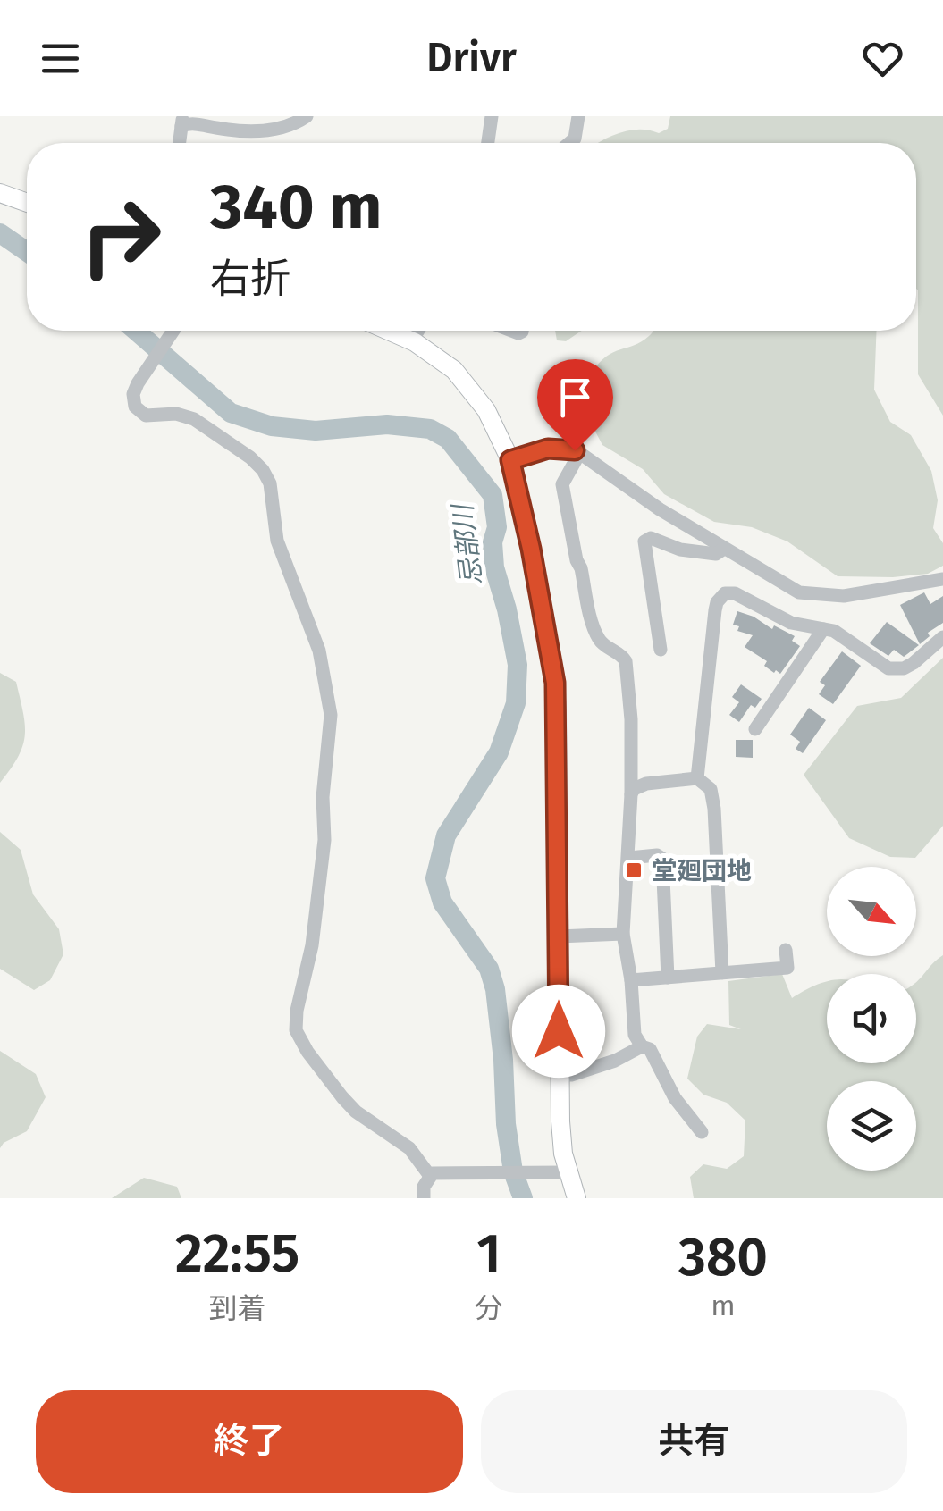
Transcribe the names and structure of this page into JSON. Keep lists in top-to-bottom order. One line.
{"water":["忌部川"],"places":{"transit":["堂廻団地"]},"north":"bottom right","page":{"header":"Drivr","turn":["340 m","右折"],"eta":["22:55","到着","1","分","380","m"],"buttons":["終了","共有"]}}
